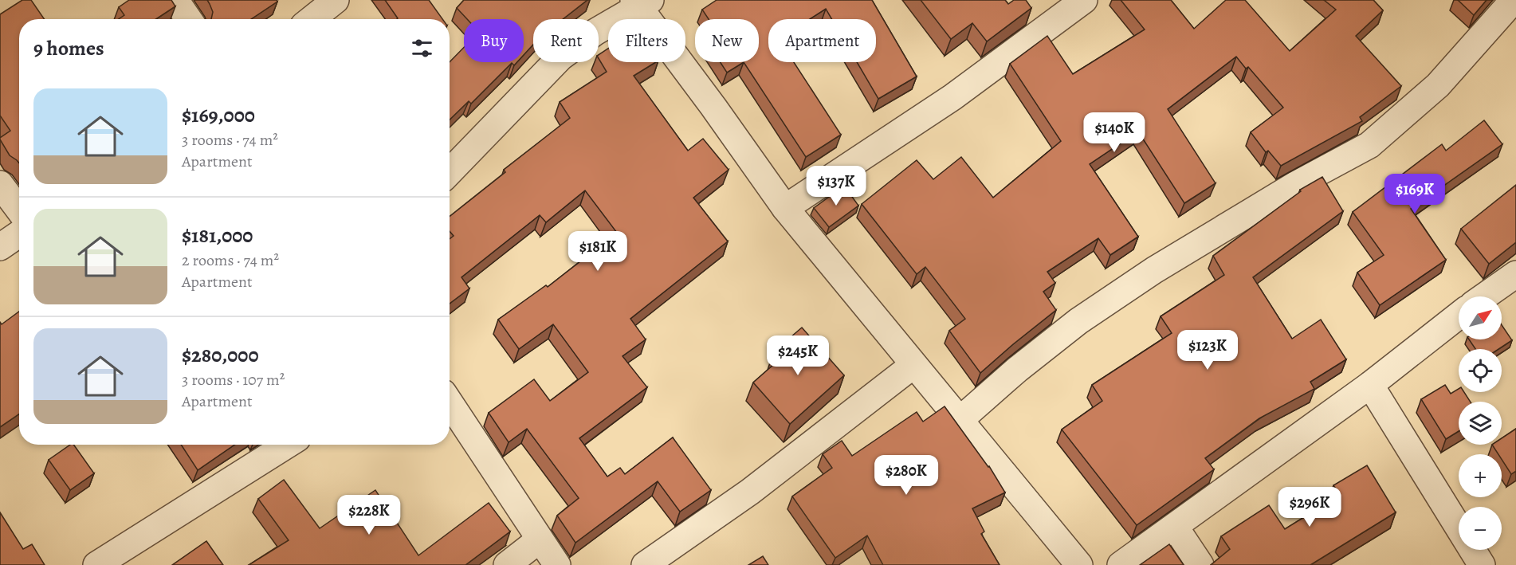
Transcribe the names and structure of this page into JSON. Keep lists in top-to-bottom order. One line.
{"north":"top right","page":{"chip":["Buy","Rent","Filters","New","Apartment"],"heading":"9 homes","list":[{"name":"$169,000","note":"3 rooms · 74 m² · Apartment"},{"name":"$181,000","note":"2 rooms · 74 m² · Apartment"},{"name":"$280,000","note":"3 rooms · 107 m² · Apartment"}],"price":["$140K","$137K","$169K","$181K","$123K","$245K","$280K","$296K","$228K"],"map_buttons":["+","−"]}}
